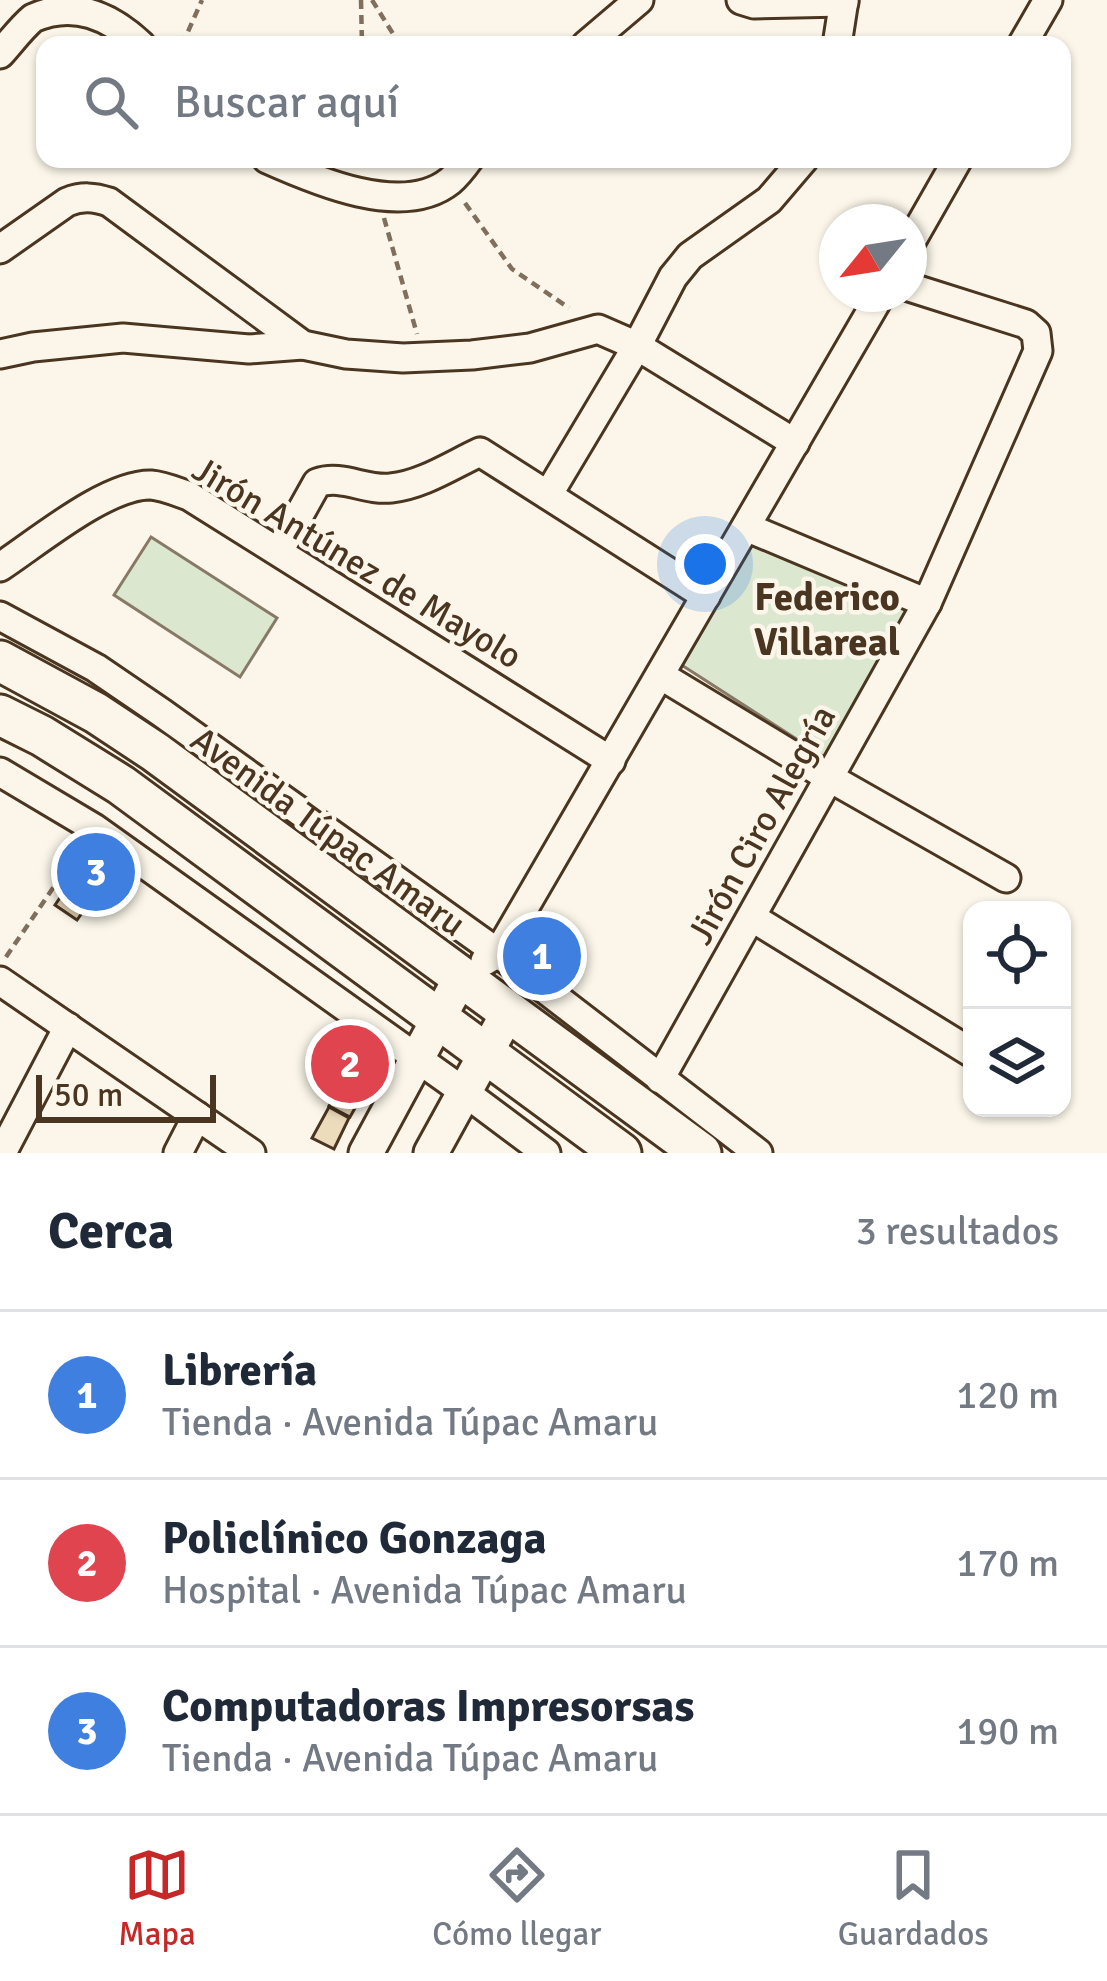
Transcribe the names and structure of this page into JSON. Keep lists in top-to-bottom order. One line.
{"streets":{"highway":["Avenida Túpac Amaru"],"street":["Jirón Antúnez de Mayolo","Jirón Ciro Alegría"]},"crossings":[["Jirón Ciro Alegría","Avenida Túpac Amaru"]],"districts":["Federico Villareal"],"scale_bar":"50 m","north":"bottom left","page":{"search":"Buscar aquí","pins":["3","1","2"],"scale":"50 m","heading":["Cerca","3 resultados"],"list":[{"mark":"1","name":"Librería","note":"Tienda · Avenida Túpac Amaru","value":"120 m"},{"mark":"2","name":"Policlínico Gonzaga","note":"Hospital · Avenida Túpac Amaru","value":"170 m"},{"mark":"3","name":"Computadoras Impresorsas","note":"Tienda · Avenida Túpac Amaru","value":"190 m"}],"nav":["Mapa","Cómo llegar","Guardados"]}}
